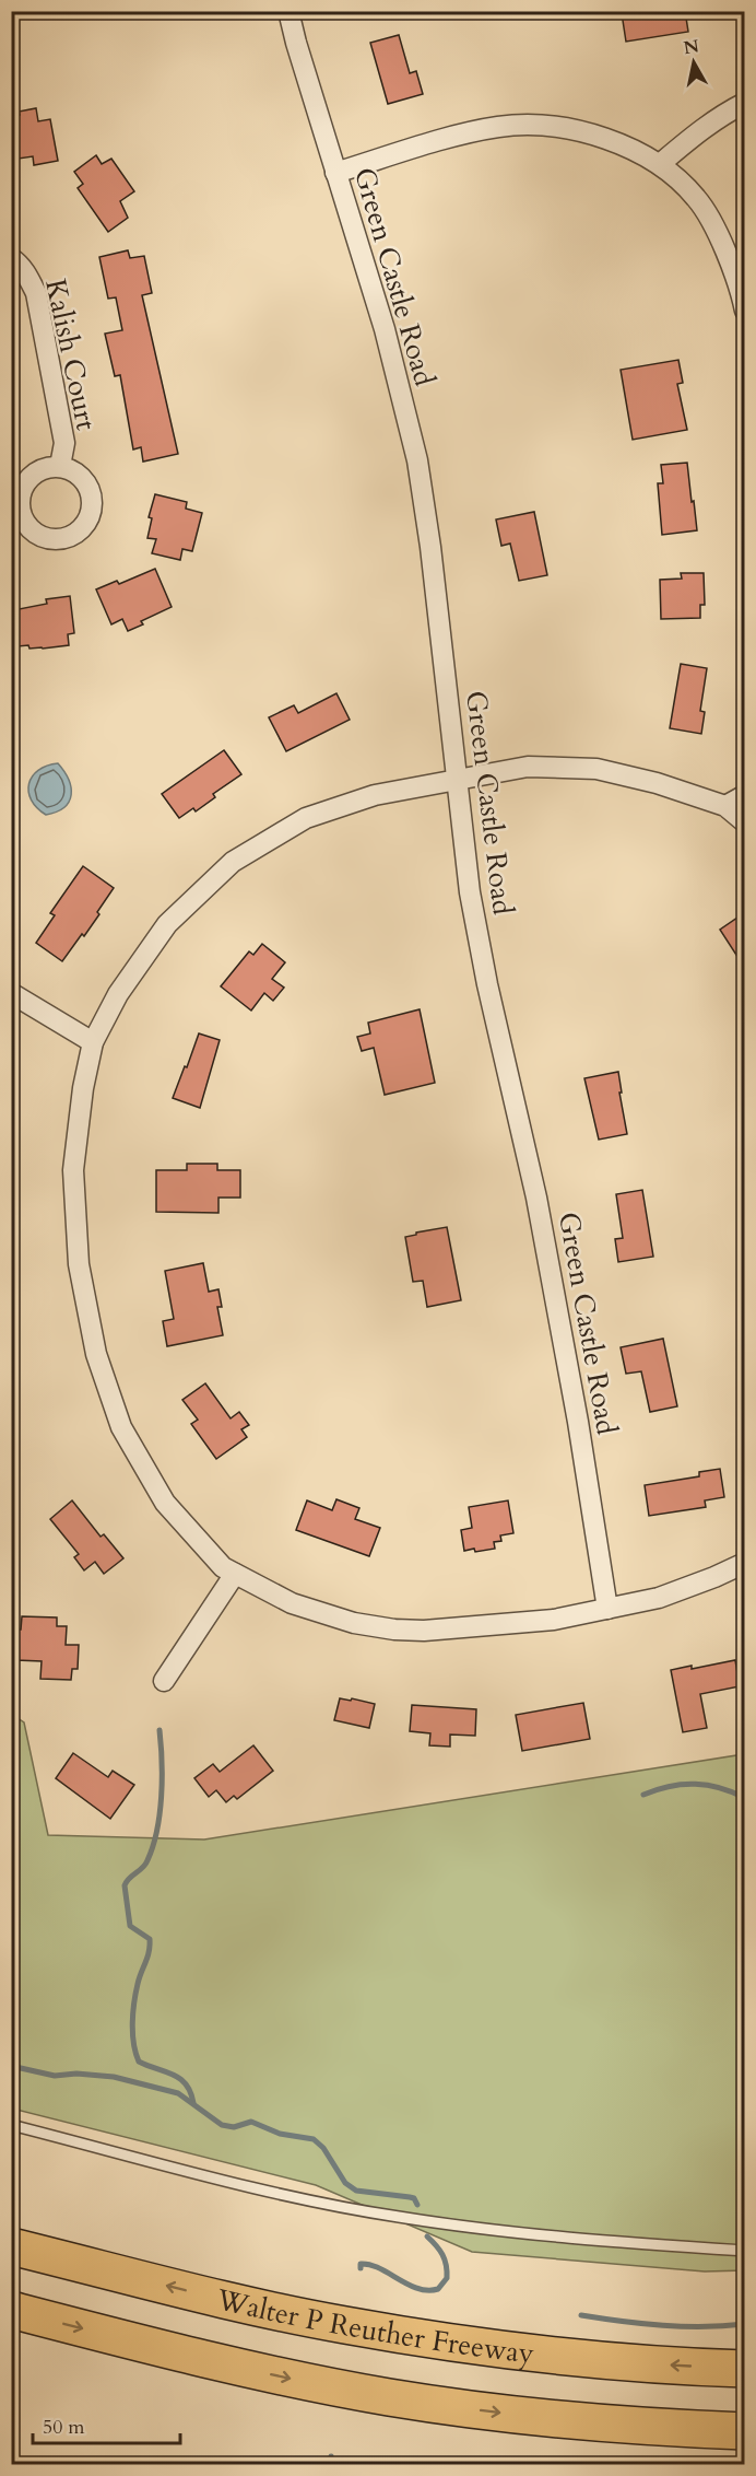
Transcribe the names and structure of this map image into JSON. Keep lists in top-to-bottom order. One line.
{"streets":{"highway":["Walter P Reuther Freeway"],"street":["Green Castle Road","Kalish Court"]},"scale_bar":"50 m","north":"top"}
